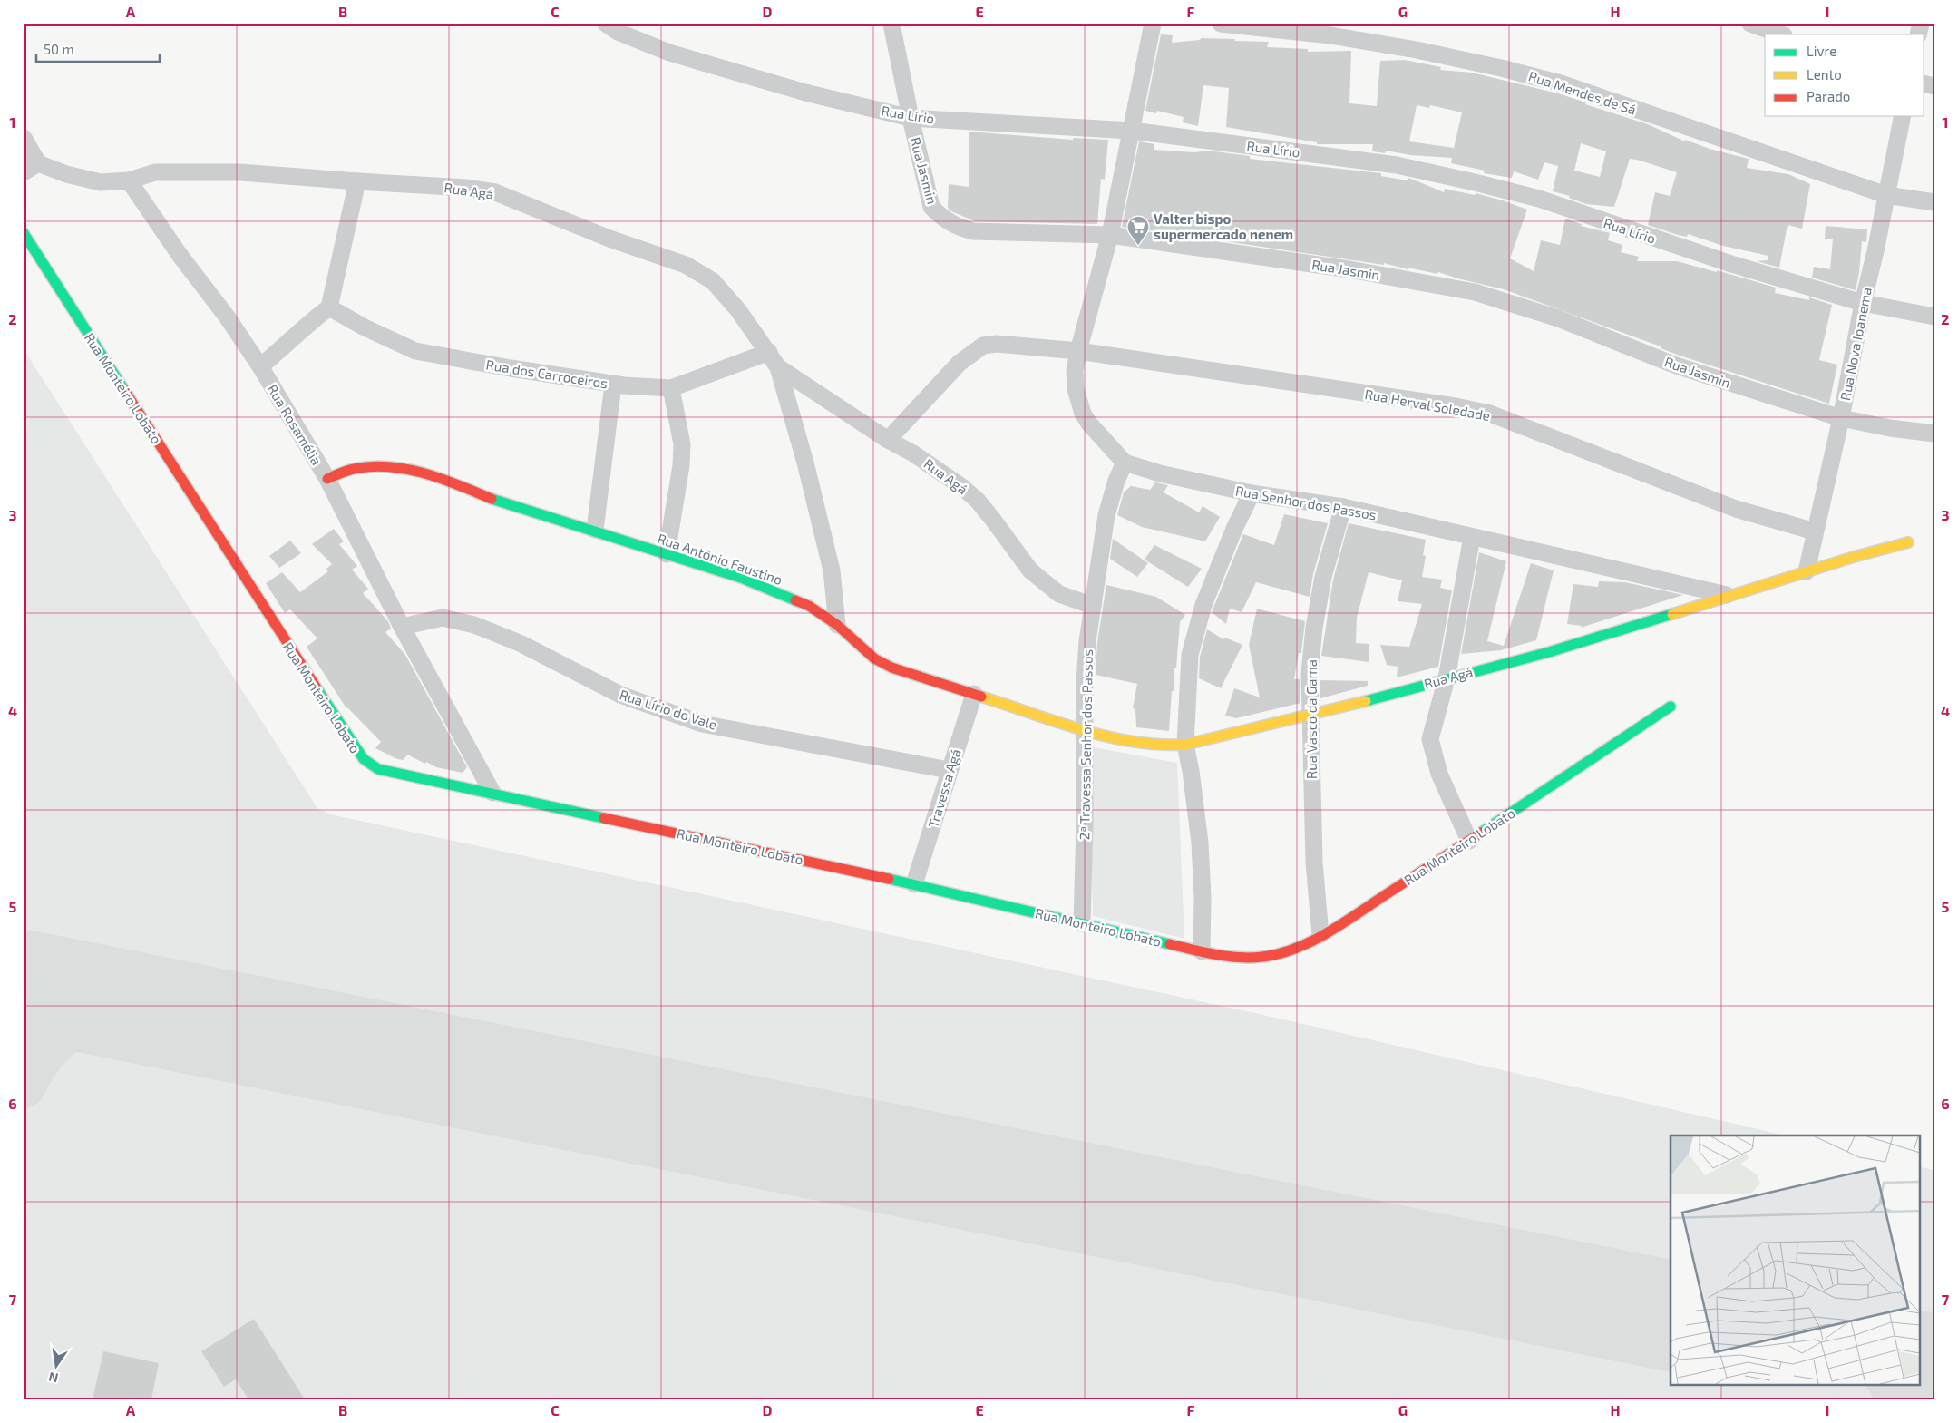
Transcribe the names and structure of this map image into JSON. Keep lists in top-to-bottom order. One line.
{"streets":{"street":["Rua Mendes de Sá","Rua Lírio","Rua Jasmin","Rua Agá","Rua Nova Ipanema","Rua dos Carroceiros","Rua Monteiro Lobato","Rua Herval Soledade","Rua Rosamélia","Rua Senhor dos Passos","Rua Antônio Faustino","Rua Lírio do Vale","Rua Vasco da Gama","2ª Travessa Senhor dos Passos","Travessa Agá"]},"crossings":[["Rua Mendes de Sá","Rua Nova Ipanema"],["Rua Lírio","Rua Jasmin"],["Rua Lírio","Rua Nova Ipanema"],["Rua Jasmin","Rua Nova Ipanema"],["Rua Agá","Rua Nova Ipanema"],["Rua Agá","Rua dos Carroceiros"],["Rua Agá","Rua Herval Soledade"],["Rua Agá","Rua Rosamélia"],["Rua Agá","Rua Senhor dos Passos"],["Rua Agá","Rua Antônio Faustino"],["Rua Agá","Rua Vasco da Gama"],["Rua Agá","2ª Travessa Senhor dos Passos"],["Rua Nova Ipanema","Rua Herval Soledade"],["Rua Monteiro Lobato","Rua Rosamélia"],["Rua Monteiro Lobato","Rua Vasco da Gama"],["Rua Monteiro Lobato","2ª Travessa Senhor dos Passos"],["Rua Monteiro Lobato","Travessa Agá"],["Rua Rosamélia","Rua Antônio Faustino"],["Rua Rosamélia","Rua Lírio do Vale"],["Rua Senhor dos Passos","Rua Vasco da Gama"],["Rua Senhor dos Passos","2ª Travessa Senhor dos Passos"],["Rua Antônio Faustino","2ª Travessa Senhor dos Passos"],["Rua Antônio Faustino","Travessa Agá"],["Rua Lírio do Vale","Travessa Agá"]],"places":{"supermarket":["Valter bispo supermercado nenem"]},"legend":["Livre","Lento","Parado"],"scale_bar":"50 m","north":"bottom","grid":{"columns":["A","B","C","D","E","F","G","H","I"],"rows":["1","2","3","4","5","6","7"]}}
